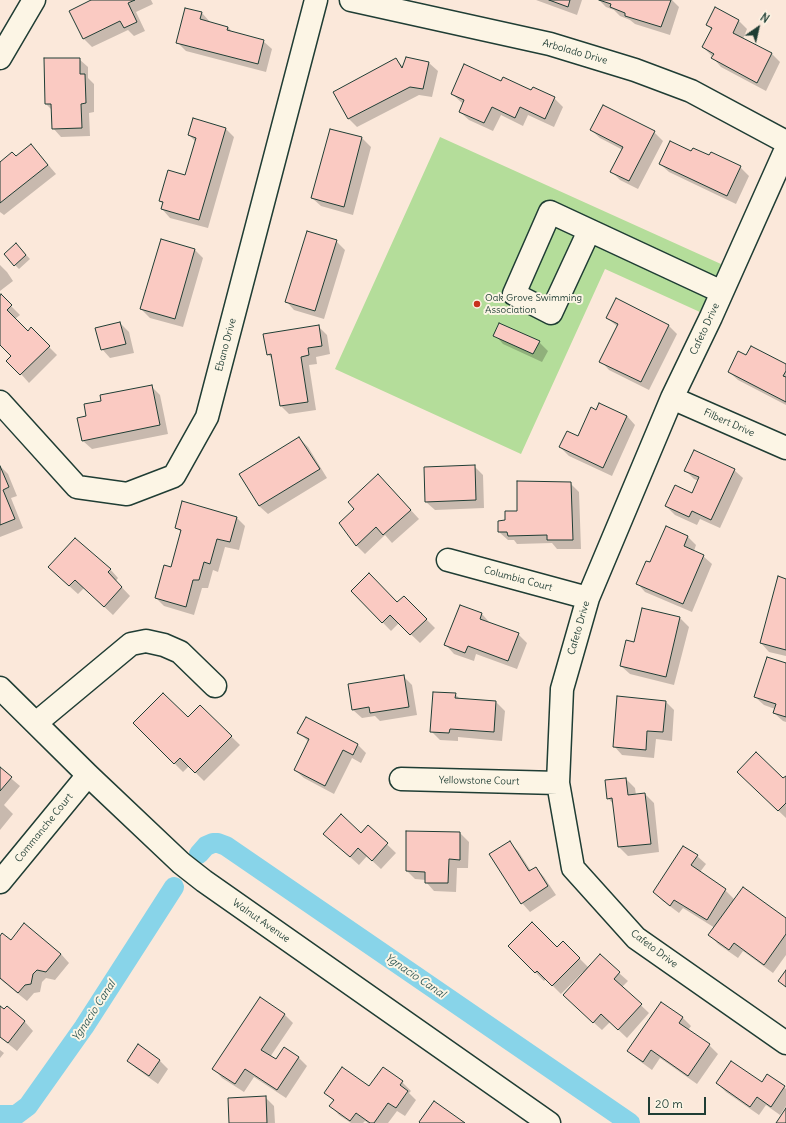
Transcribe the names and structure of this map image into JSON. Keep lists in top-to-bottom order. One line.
{"streets":{"street":["Arbolado Drive","Cafeto Drive","Ebano Drive","Filbert Drive","Columbia Court","Yellowstone Court","Commanche Court","Walnut Avenue"]},"crossings":[["Cafeto Drive","Filbert Drive"],["Cafeto Drive","Columbia Court"],["Cafeto Drive","Yellowstone Court"],["Commanche Court","Walnut Avenue"]],"water":["Ygnacio Canal"],"places":["Oak Grove Swimming Association"],"scale_bar":"20 m","north":"top right"}
